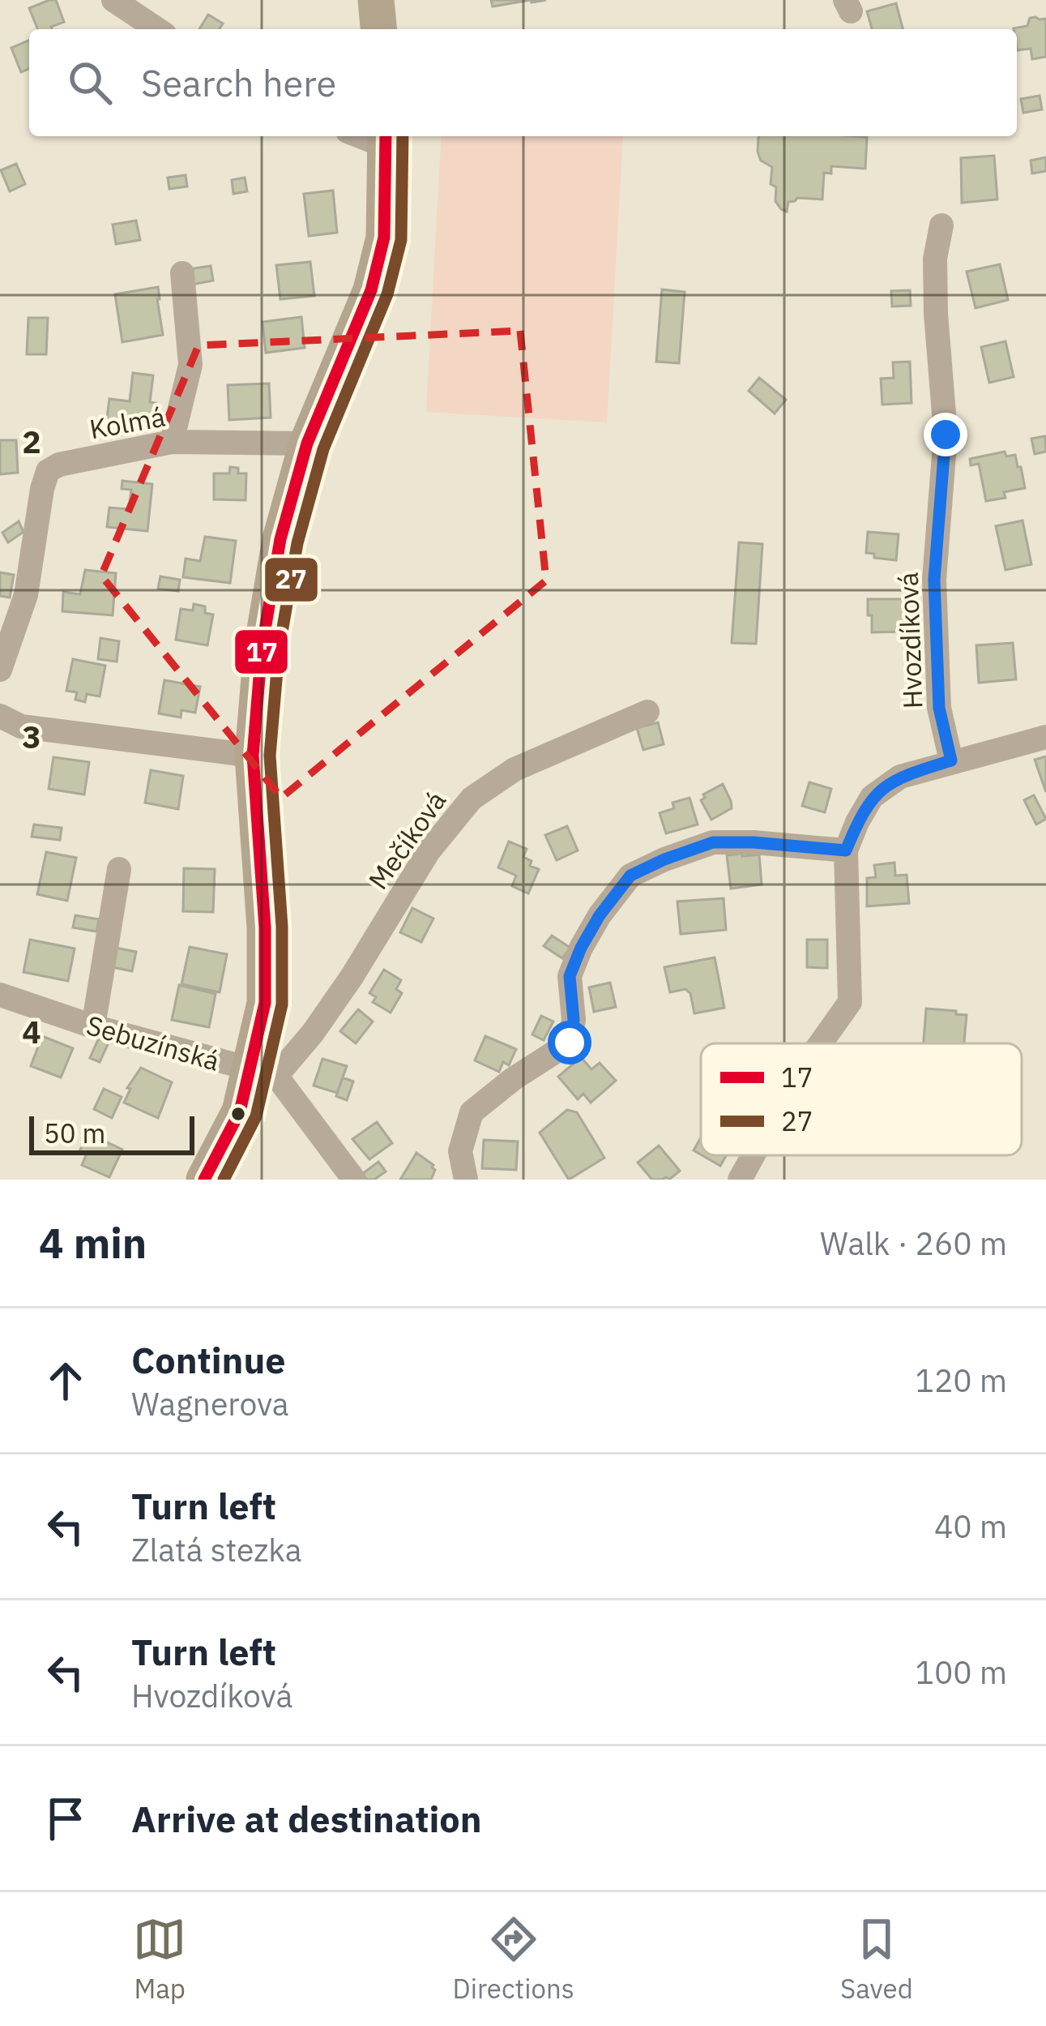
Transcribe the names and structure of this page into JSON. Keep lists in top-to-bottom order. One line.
{"streets":{"main road":["Sebuzínská"],"street":["Kolmá","Hvozdíková","Mečíková"]},"crossings":[["Kolmá","Sebuzínská"],["Mečíková","Sebuzínská"]],"lines":["transit line 17","transit line 27"],"legend":["17","27"],"scale_bar":"50 m","page":{"search":"Search here","scale":"50 m","heading":["4 min","Walk · 260 m"],"list":[["Continue","Wagnerova","120 m"],["Turn left","Zlatá stezka","40 m"],["Turn left","Hvozdíková","100 m"],"Arrive at destination"],"nav":["Map","Directions","Saved"]},"grid":{"rows":["2","3","4"]}}
